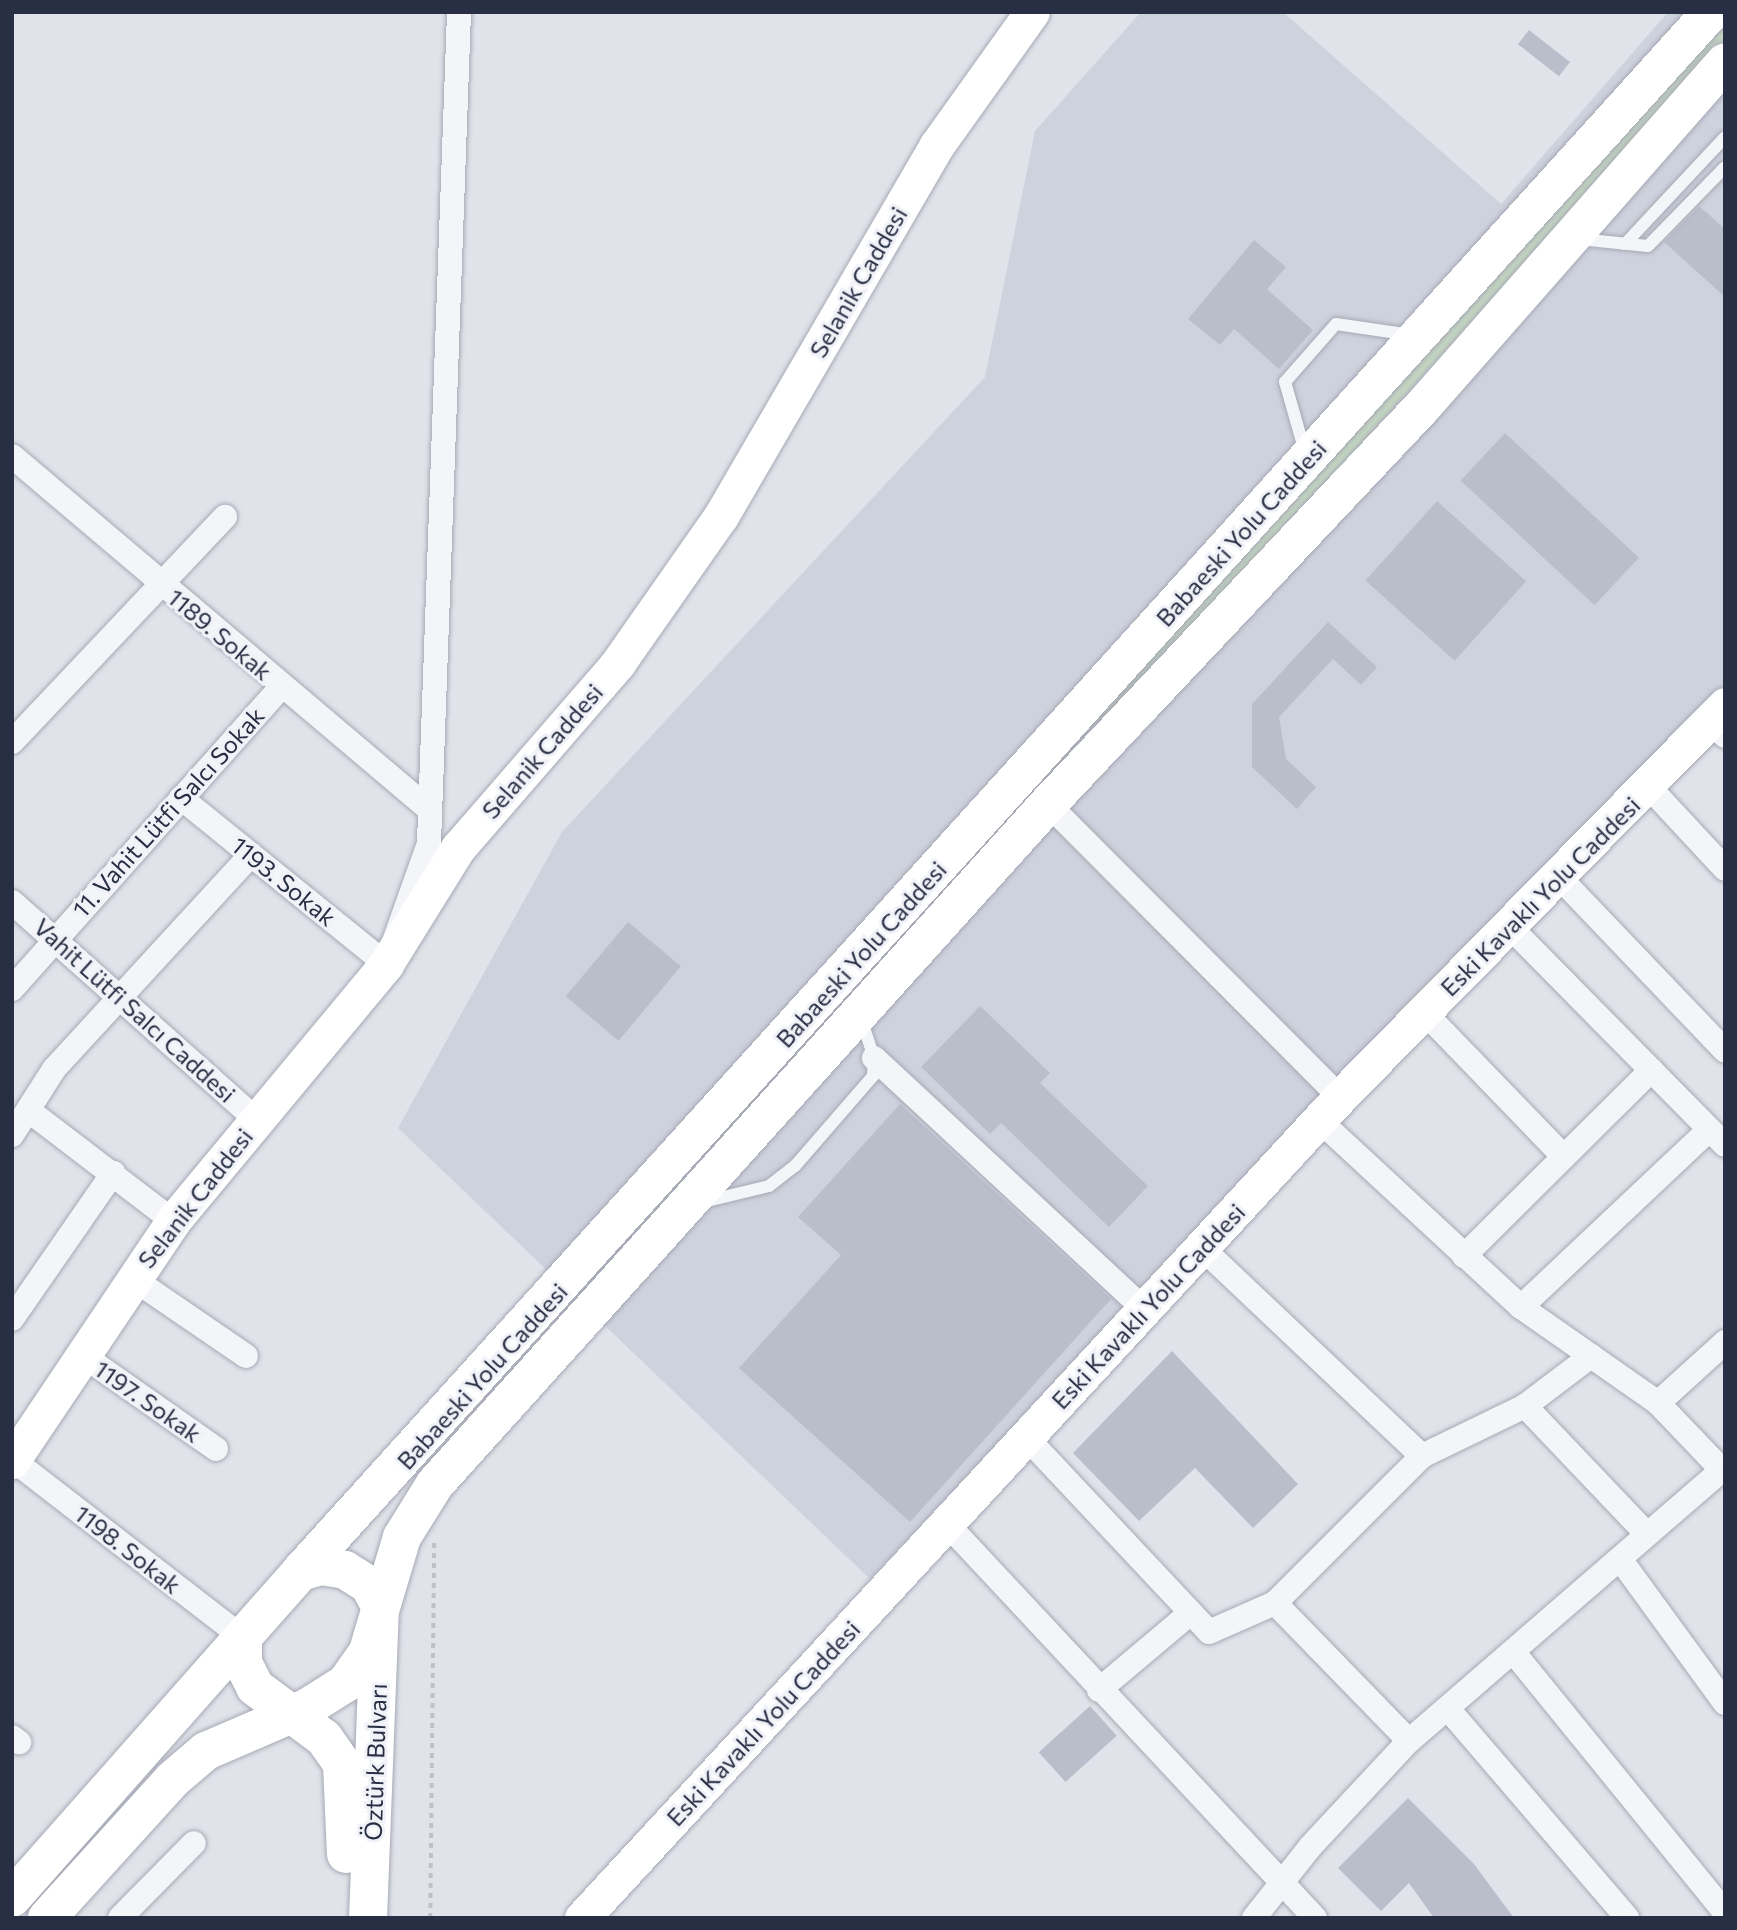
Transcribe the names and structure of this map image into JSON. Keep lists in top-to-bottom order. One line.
{"streets":{"highway":["Babaeski Yolu Caddesi","Öztürk Bulvarı"],"street":["Selanik Caddesi","1189. Sokak","11. Vahit Lütfi Salcı Sokak","1193. Sokak","Eski Kavaklı Yolu Caddesi","Vahit Lütfi Salcı Caddesi","1197. Sokak","1198. Sokak"]},"crossings":[["Selanik Caddesi","1193. Sokak"],["Selanik Caddesi","Vahit Lütfi Salcı Caddesi"],["Selanik Caddesi","1197. Sokak"],["Selanik Caddesi","1198. Sokak"],["Babaeski Yolu Caddesi","1198. Sokak"],["Babaeski Yolu Caddesi","Öztürk Bulvarı"],["1189. Sokak","11. Vahit Lütfi Salcı Sokak"],["11. Vahit Lütfi Salcı Sokak","1193. Sokak"],["11. Vahit Lütfi Salcı Sokak","Vahit Lütfi Salcı Caddesi"],["1198. Sokak","Öztürk Bulvarı"]]}
